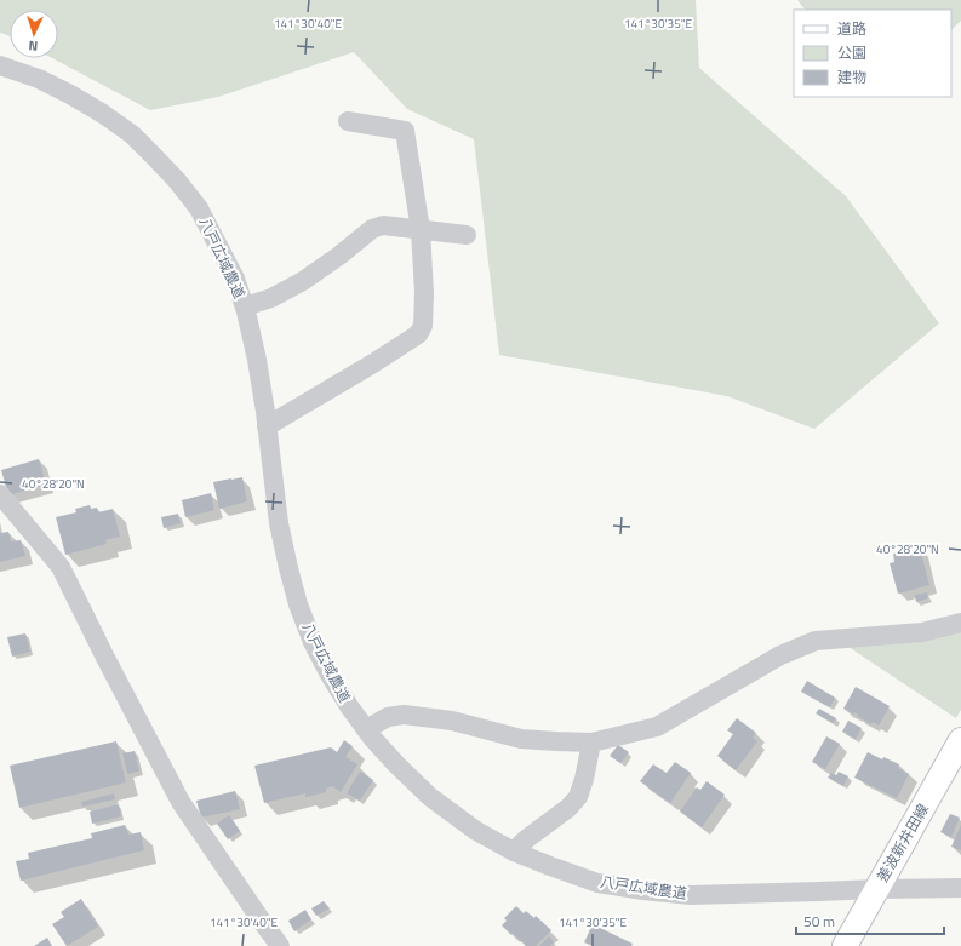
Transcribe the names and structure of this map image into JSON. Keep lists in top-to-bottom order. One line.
{"streets":{"main road":["差波新井田線"],"street":["八戸広域農道"]},"crossings":[["八戸広域農道","差波新井田線"]],"legend":["道路","公園","建物"],"scale_bar":"50 m","north":"bottom","coordinates":["141°30'40\"E","141°30'35\"E","40°28'20\"N"]}
